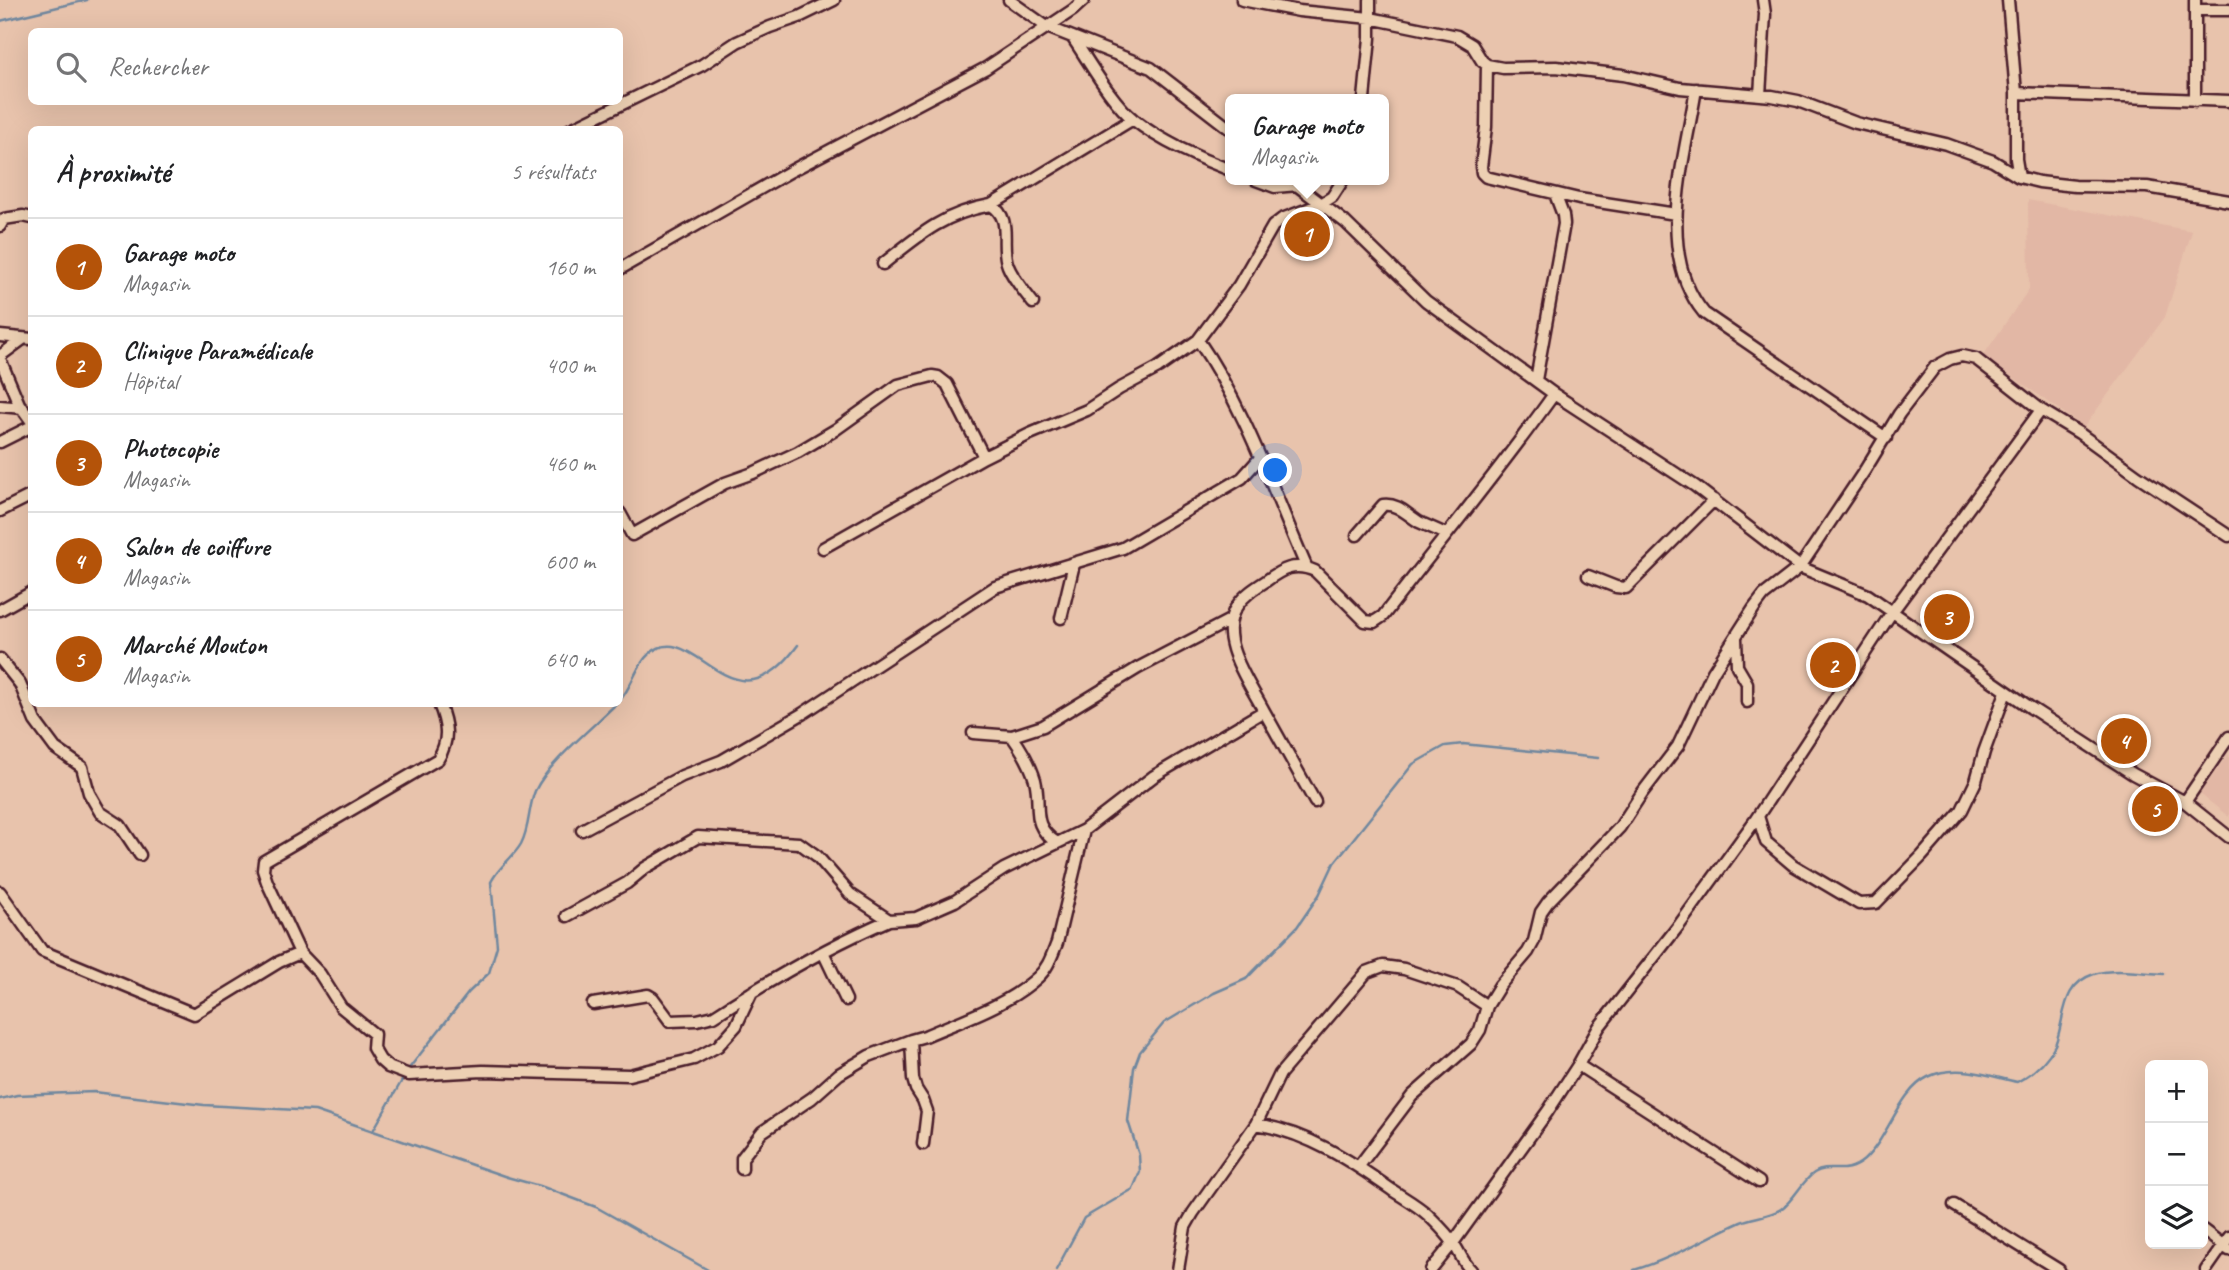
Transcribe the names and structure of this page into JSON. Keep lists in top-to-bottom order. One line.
{"page":{"search":"Rechercher","popup":["Garage moto","Magasin"],"heading":["À proximité","5 résultats"],"pins":["1","3","2","4","5"],"list":[{"mark":"1","name":"Garage moto","note":"Magasin","value":"160 m"},{"mark":"2","name":"Clinique Paramédicale","note":"Hôpital","value":"400 m"},{"mark":"3","name":"Photocopie","note":"Magasin","value":"460 m"},{"mark":"4","name":"Salon de coiffure","note":"Magasin","value":"600 m"},{"mark":"5","name":"Marché Mouton","note":"Magasin","value":"640 m"}],"map_buttons":["+","−"]}}
